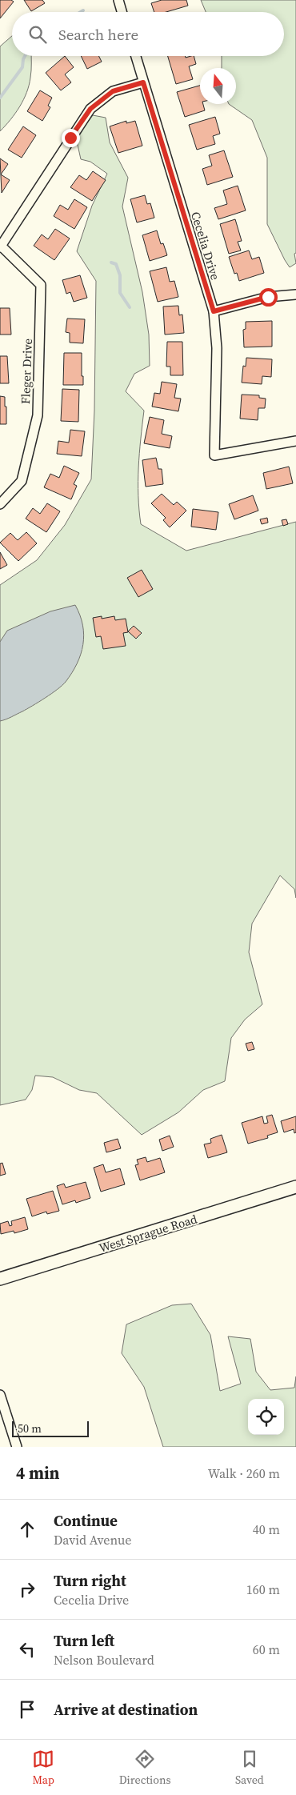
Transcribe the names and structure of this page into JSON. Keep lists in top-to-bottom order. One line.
{"streets":{"street":["Cecelia Drive","Fleger Drive","West Sprague Road"]},"scale_bar":"50 m","north":"top","page":{"search":"Search here","scale":"50 m","heading":["4 min","Walk · 260 m"],"list":[["Continue","David Avenue","40 m"],["Turn right","Cecelia Drive","160 m"],["Turn left","Nelson Boulevard","60 m"],"Arrive at destination"],"nav":["Map","Directions","Saved"]}}
